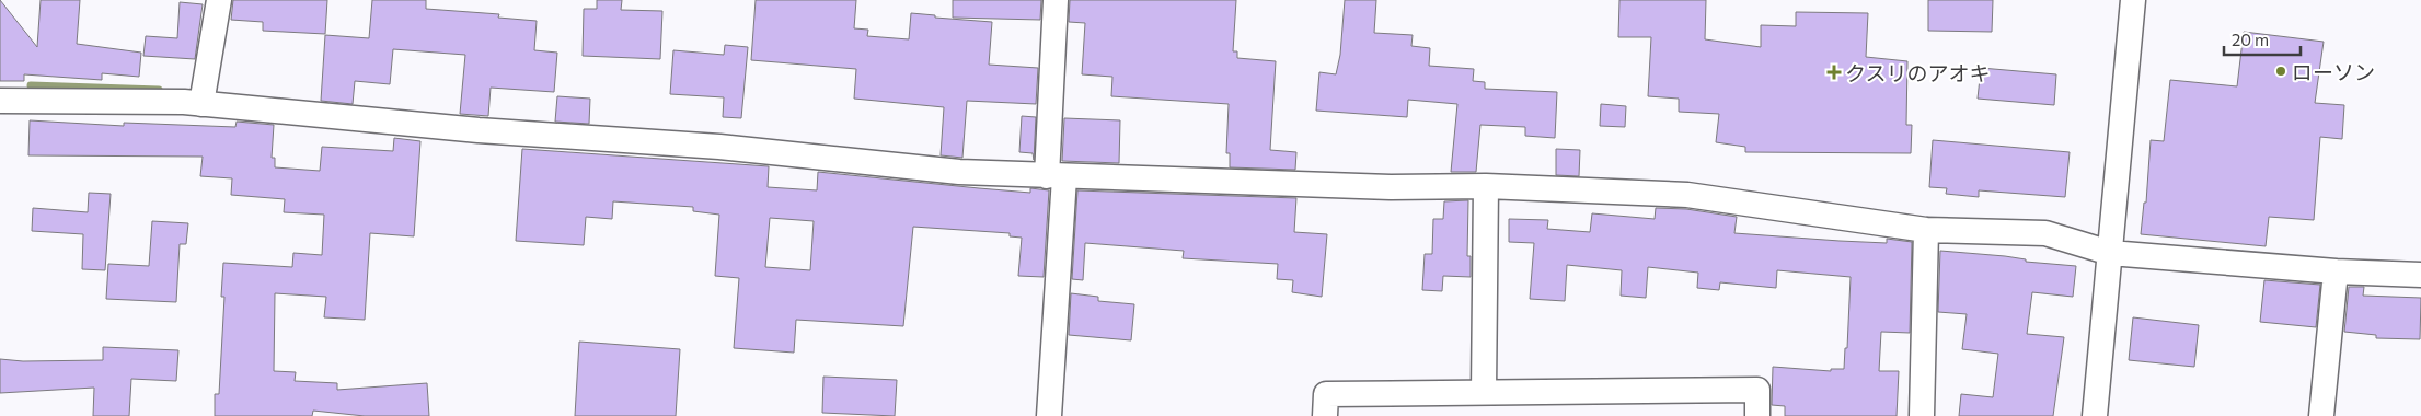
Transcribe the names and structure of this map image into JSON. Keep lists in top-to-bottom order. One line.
{"places":{"other":["ローソン"],"health":["クスリのアオキ"]},"scale_bar":"20 m"}
